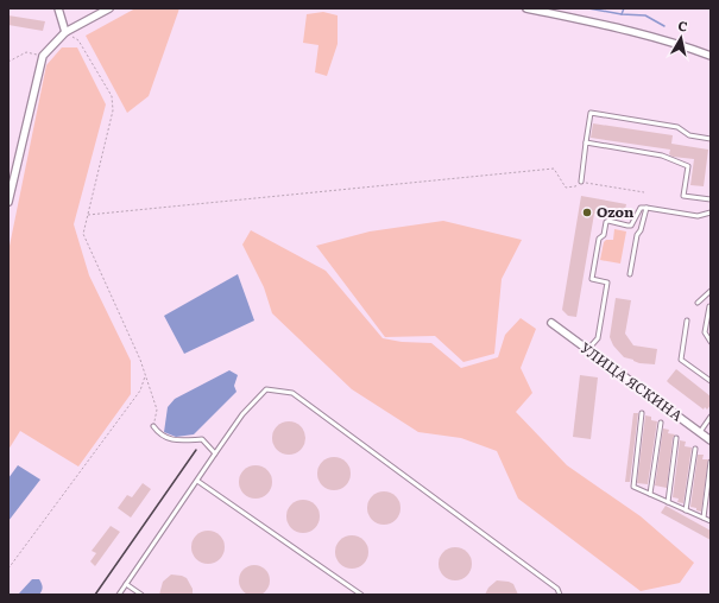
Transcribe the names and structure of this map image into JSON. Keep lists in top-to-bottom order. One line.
{"streets":{"street":["УЛИЦА ЯСКИНА"]},"places":["Ozon"],"north":"top"}
